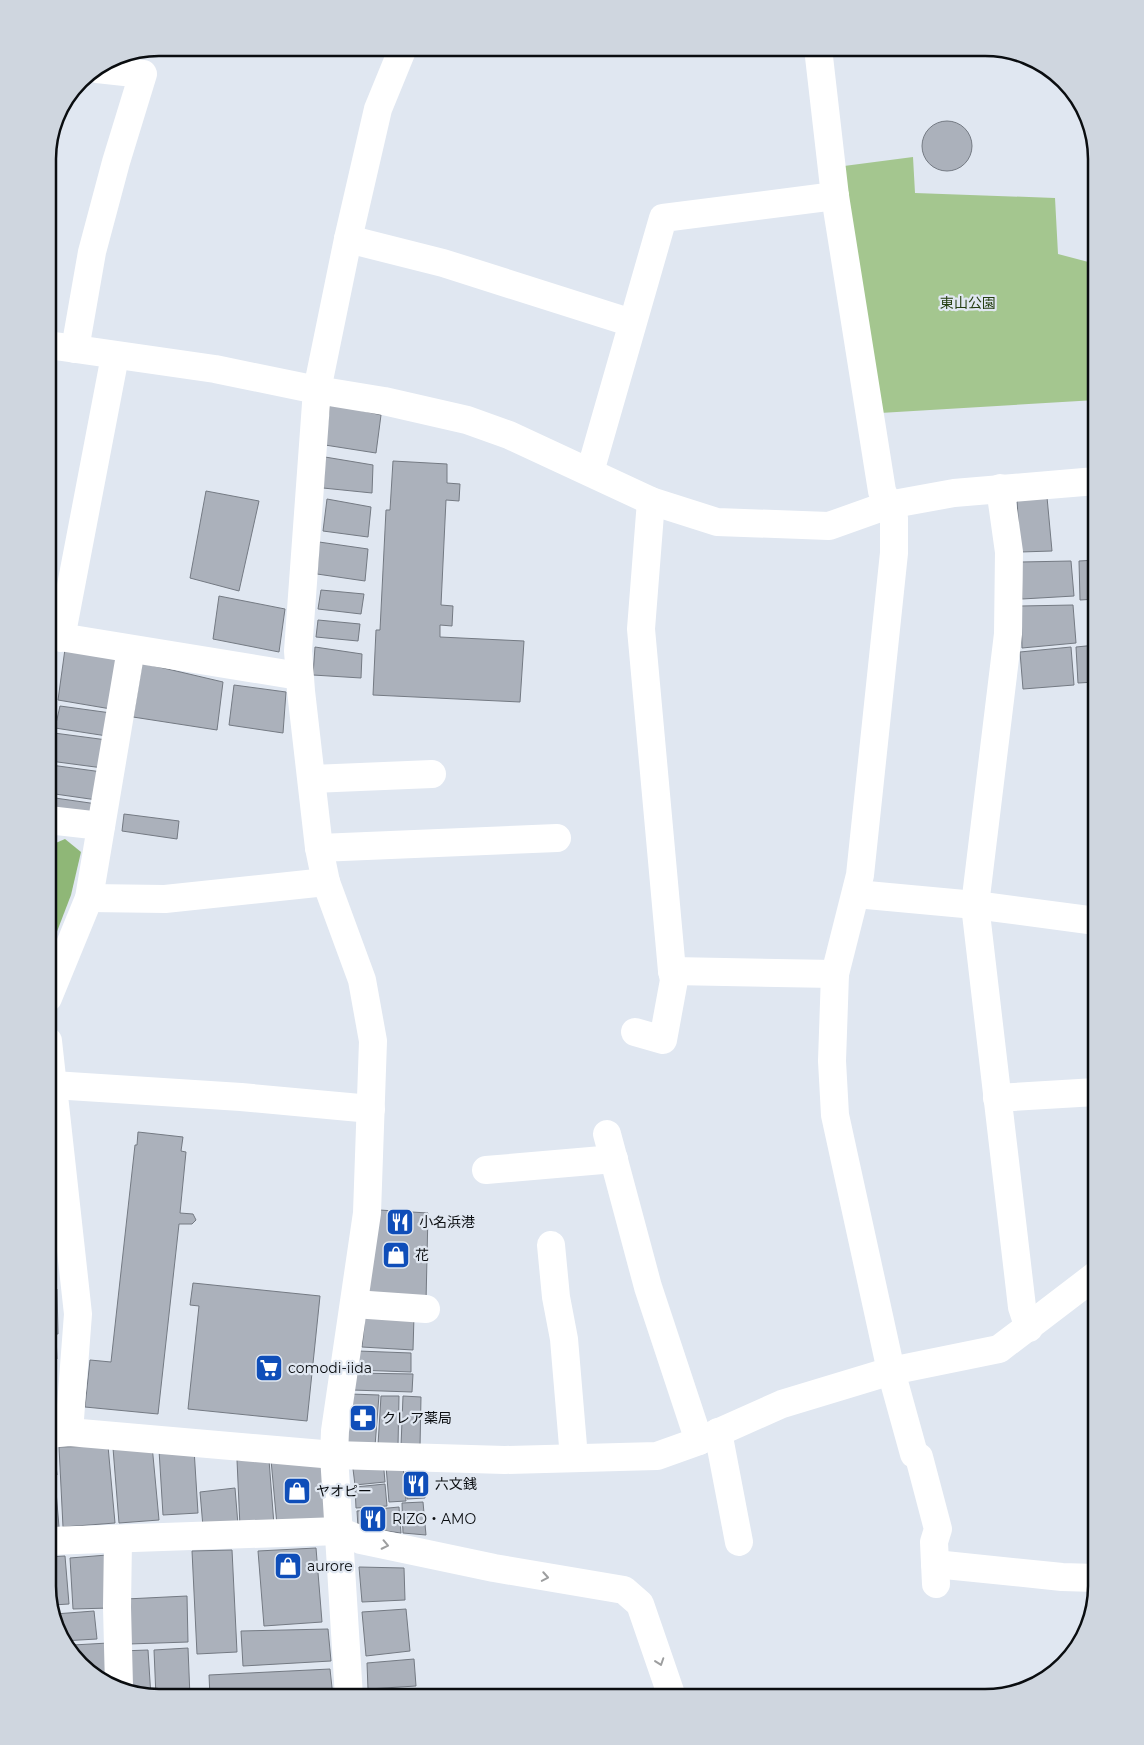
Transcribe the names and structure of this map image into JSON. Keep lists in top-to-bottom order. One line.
{"parks":["東山公園"],"places":{"restaurant":["小名浜港","六文銭","RIZO・AMO"],"shop":["花","ヤオピー","aurore"],"supermarket":["comodi-iida"],"pharmacy":["クレア薬局"]}}
